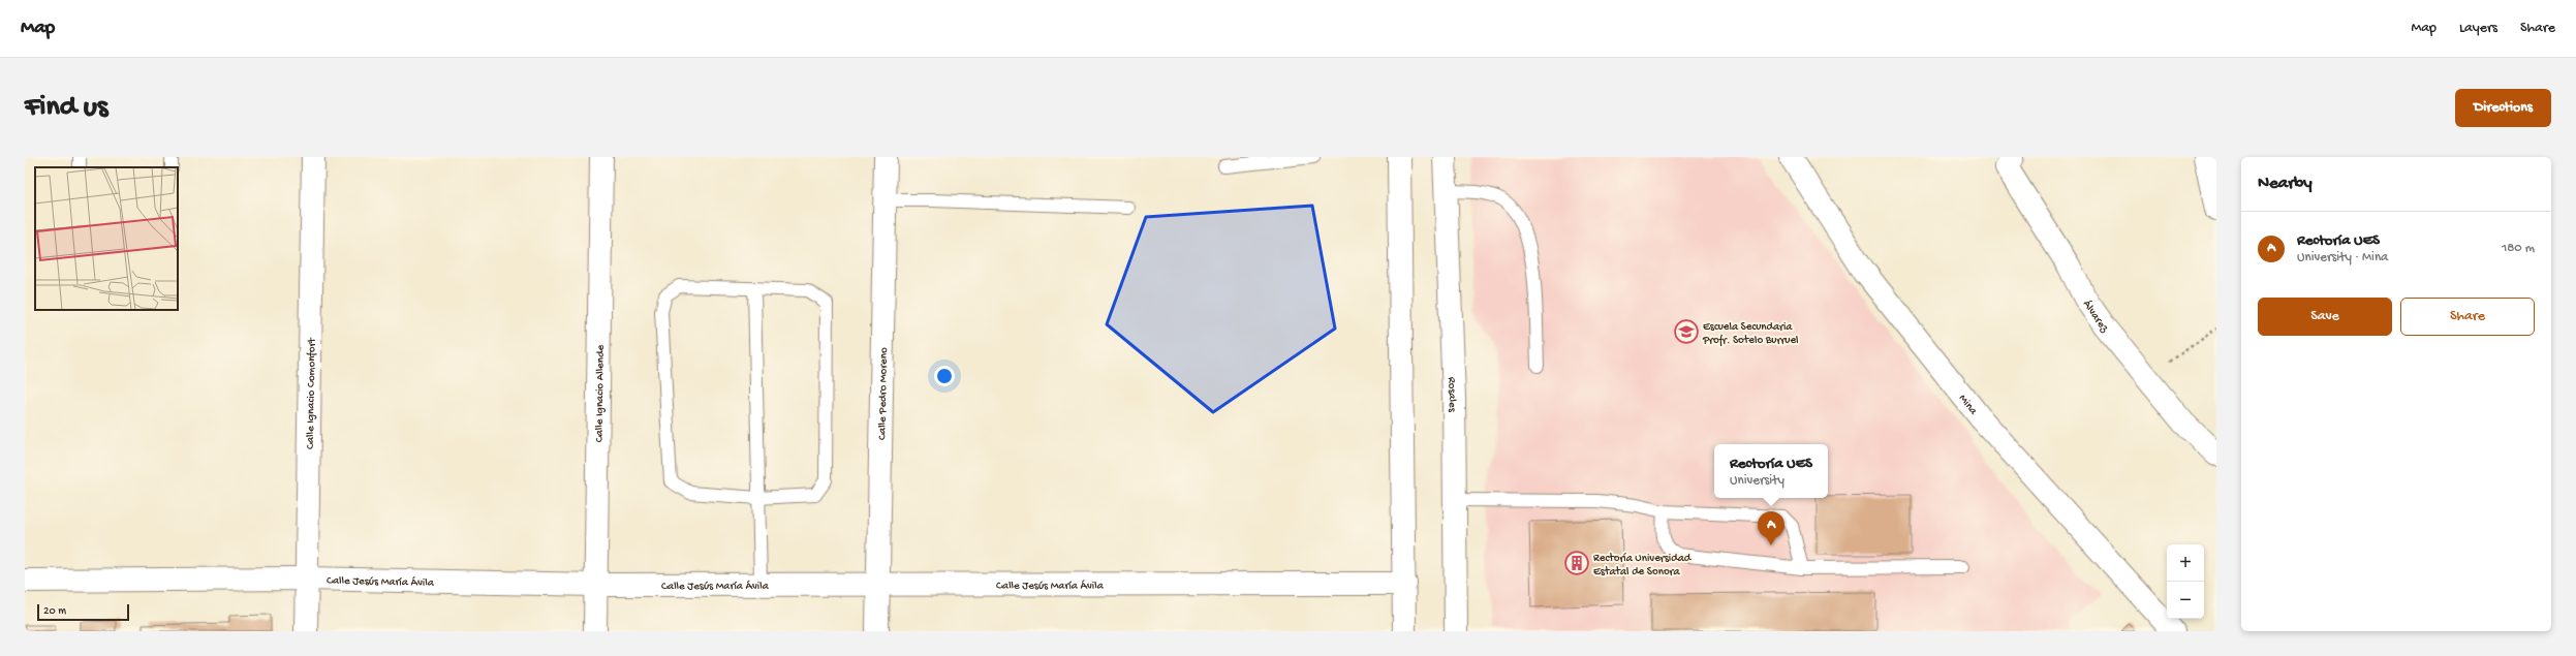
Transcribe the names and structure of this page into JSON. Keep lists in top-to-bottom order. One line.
{"streets":{"street":["Álvarez","Rosales","Calle Ignacio Comonfort","Calle Ignacio Allende","Calle Pedro Moreno","Mina","Calle Jesús María Ávila"]},"crossings":[["Calle Ignacio Comonfort","Calle Jesús María Ávila"],["Calle Ignacio Allende","Calle Jesús María Ávila"],["Calle Pedro Moreno","Calle Jesús María Ávila"]],"places":{"school or university":["Escuela Secundaria Profr. Sotelo Burruel"],"building":["Rectoría Universidad Estatal de Sonora"]},"scale_bar":"20 m","page":{"header":"Map","nav":["Map","Layers","Share"],"buttons":["Directions",["Save","Share"]],"title":"Find us","heading":"Nearby","list":[{"mark":"A","name":"Rectoría UES","note":"University · Mina","value":"180 m"}],"popup":["Rectoría UES","University"],"pins":"A","map_buttons":["+","−"],"scale":"20 m"}}
